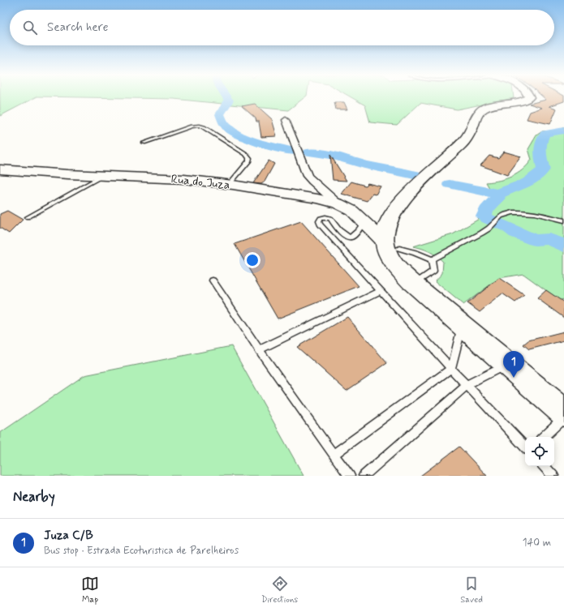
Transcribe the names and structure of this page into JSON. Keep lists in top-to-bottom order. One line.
{"streets":{"street":["Rua do Juza"]},"page":{"search":"Search here","pins":"1","heading":"Nearby","list":[{"mark":"1","name":"Juza C/B","note":"Bus stop · Estrada Ecoturistica de Parelheiros","value":"140 m"}],"nav":["Map","Directions","Saved"]}}
